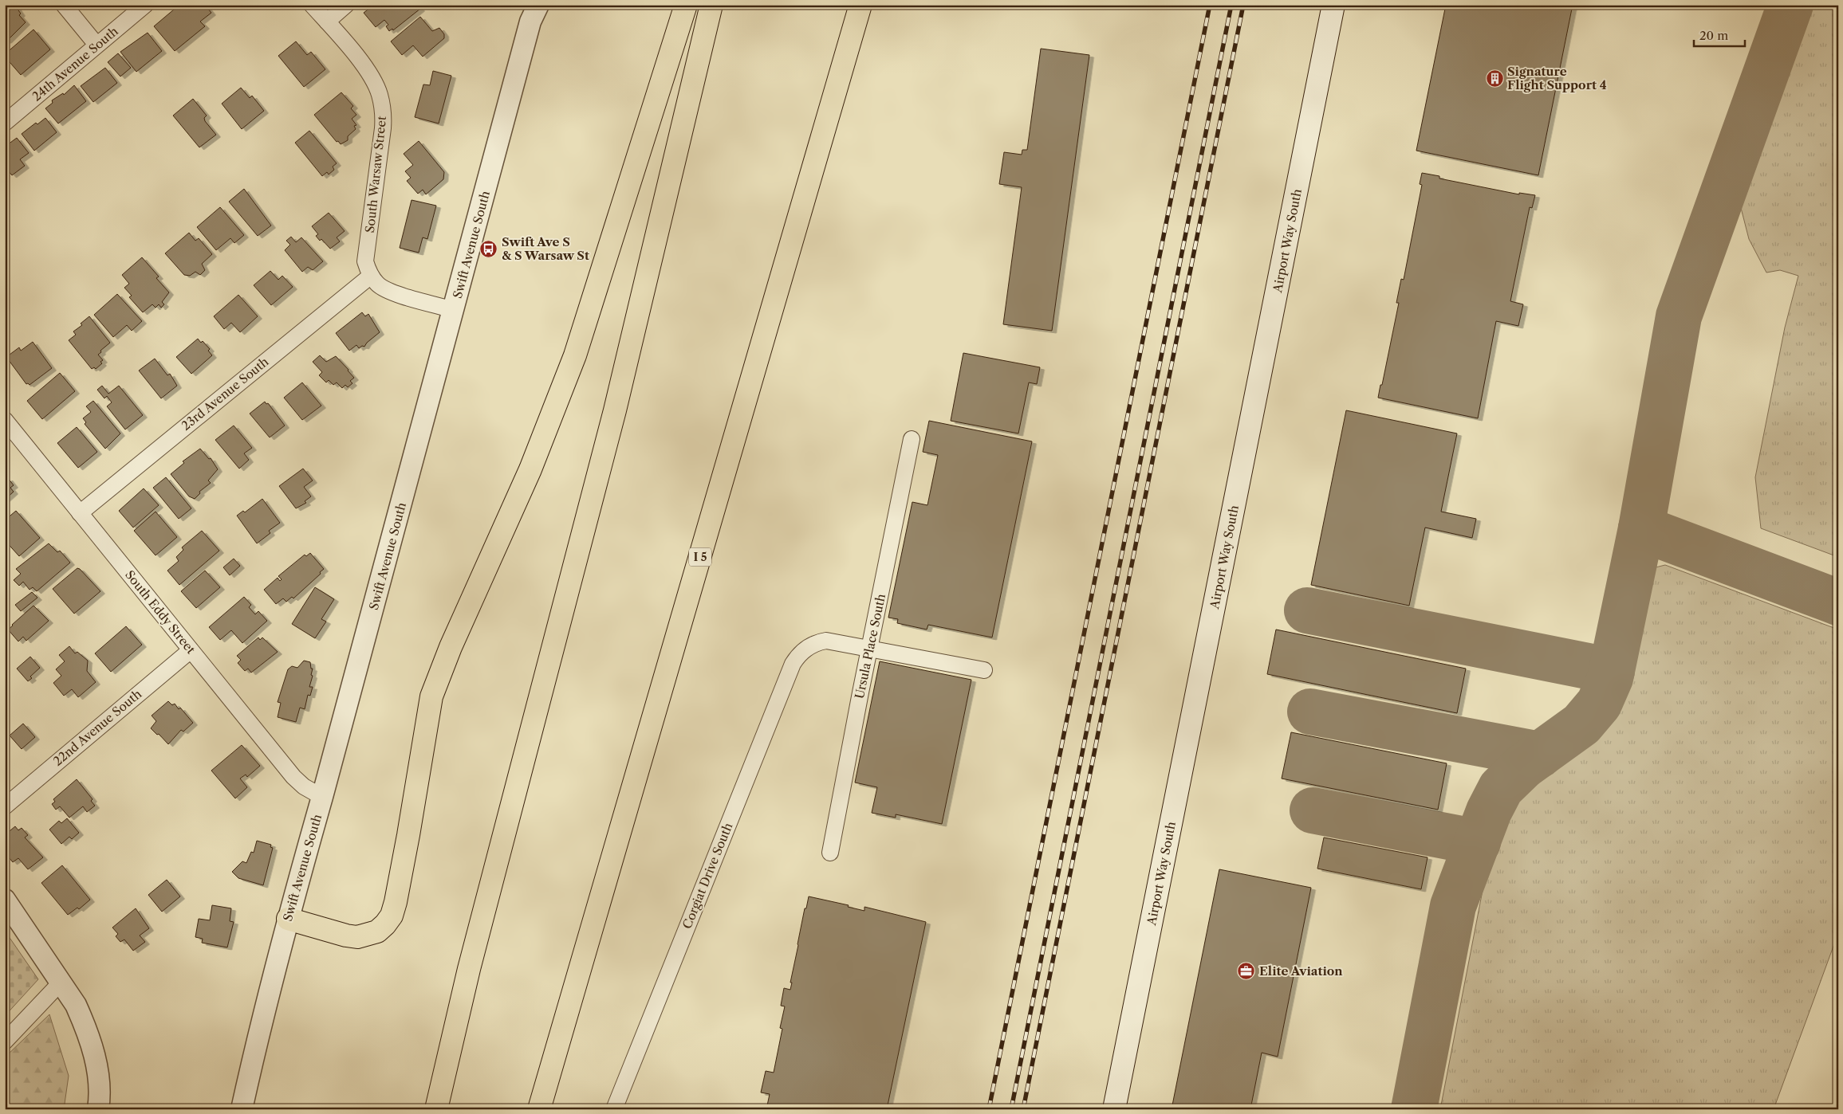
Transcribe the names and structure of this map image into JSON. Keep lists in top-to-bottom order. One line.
{"streets":{"highway":["I 5"],"main road":["Airport Way South"],"street":["24th Avenue South","South Warsaw Street","Swift Avenue South","23rd Avenue South","South Eddy Street","Ursula Place South","22nd Avenue South","Corgiat Drive South"]},"crossings":[["South Warsaw Street","23rd Avenue South"],["Swift Avenue South","South Eddy Street"],["23rd Avenue South","South Eddy Street"],["South Eddy Street","22nd Avenue South"],["Ursula Place South","Corgiat Drive South"]],"places":{"building":["Signature Flight Support 4"],"bus stop":["Swift Ave S & S Warsaw St"],"office":["Elite Aviation"]},"scale_bar":"20 m"}
